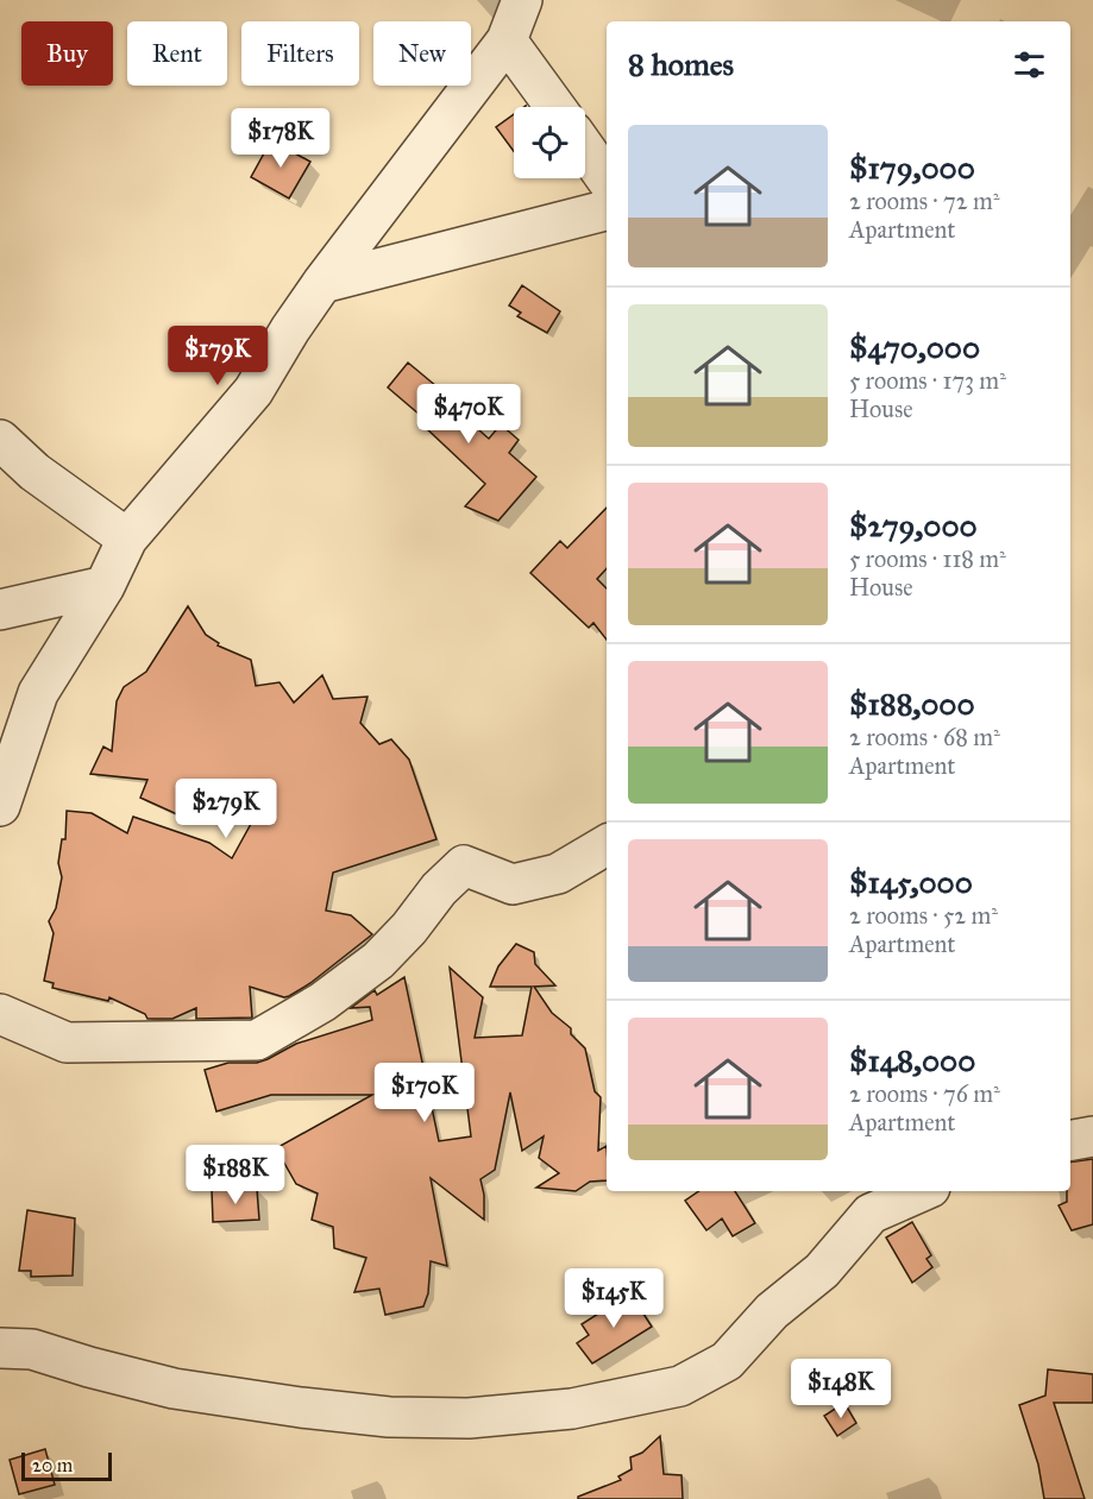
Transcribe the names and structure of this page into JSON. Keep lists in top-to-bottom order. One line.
{"scale_bar":"20 m","page":{"chip":["Buy","Rent","Filters","New"],"heading":"8 homes","list":[{"name":"$179,000","note":"2 rooms · 72 m² · Apartment"},{"name":"$470,000","note":"5 rooms · 173 m² · House"},{"name":"$279,000","note":"5 rooms · 118 m² · House"},{"name":"$188,000","note":"2 rooms · 68 m² · Apartment"},{"name":"$145,000","note":"2 rooms · 52 m² · Apartment"},{"name":"$148,000","note":"2 rooms · 76 m² · Apartment"}],"price":["$178K","$179K","$470K","$279K","$170K","$188K","$145K","$148K"],"scale":"20 m"}}
